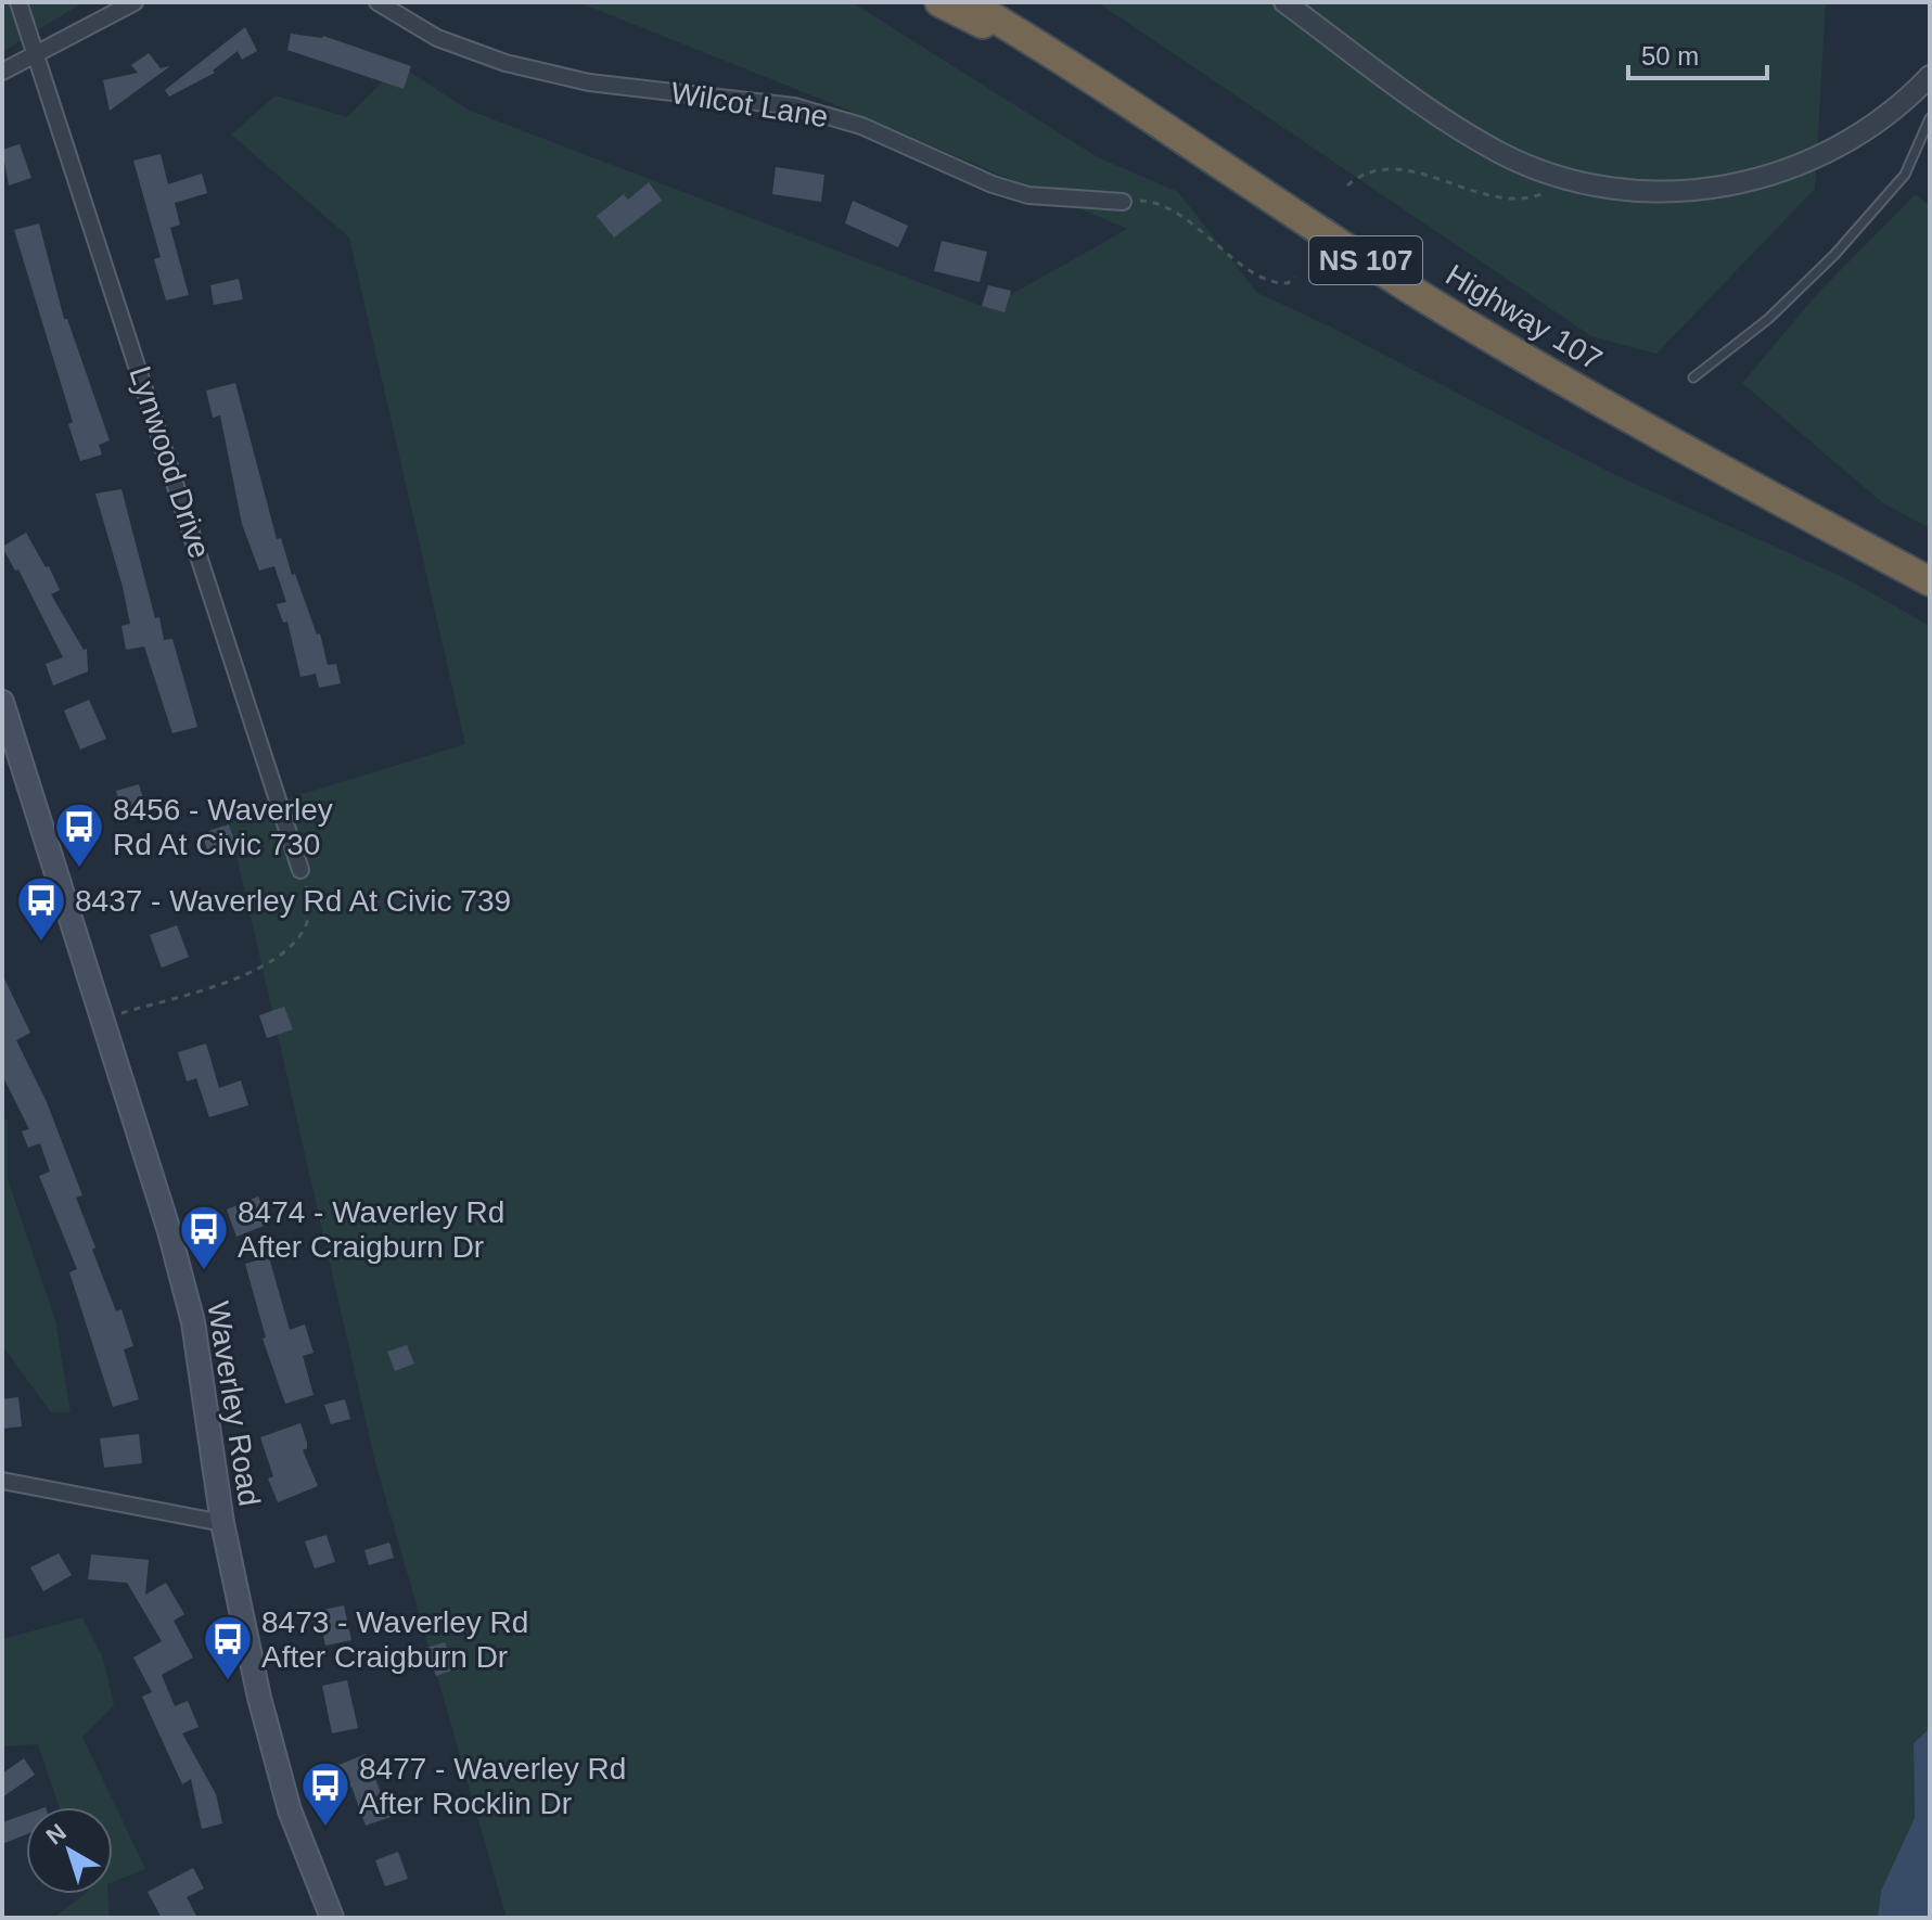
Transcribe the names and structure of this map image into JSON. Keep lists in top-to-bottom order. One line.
{"streets":{"highway":["NS 107","Highway 107"],"main road":["Waverley Road"],"street":["Wilcot Lane","Lynwood Drive"]},"places":{"bus stop":["8456 - Waverley Rd At Civic 730","8437 - Waverley Rd At Civic 739","8474 - Waverley Rd After Craigburn Dr","8473 - Waverley Rd After Craigburn Dr","8477 - Waverley Rd After Rocklin Dr"]},"scale_bar":"50 m","north":"top left"}
